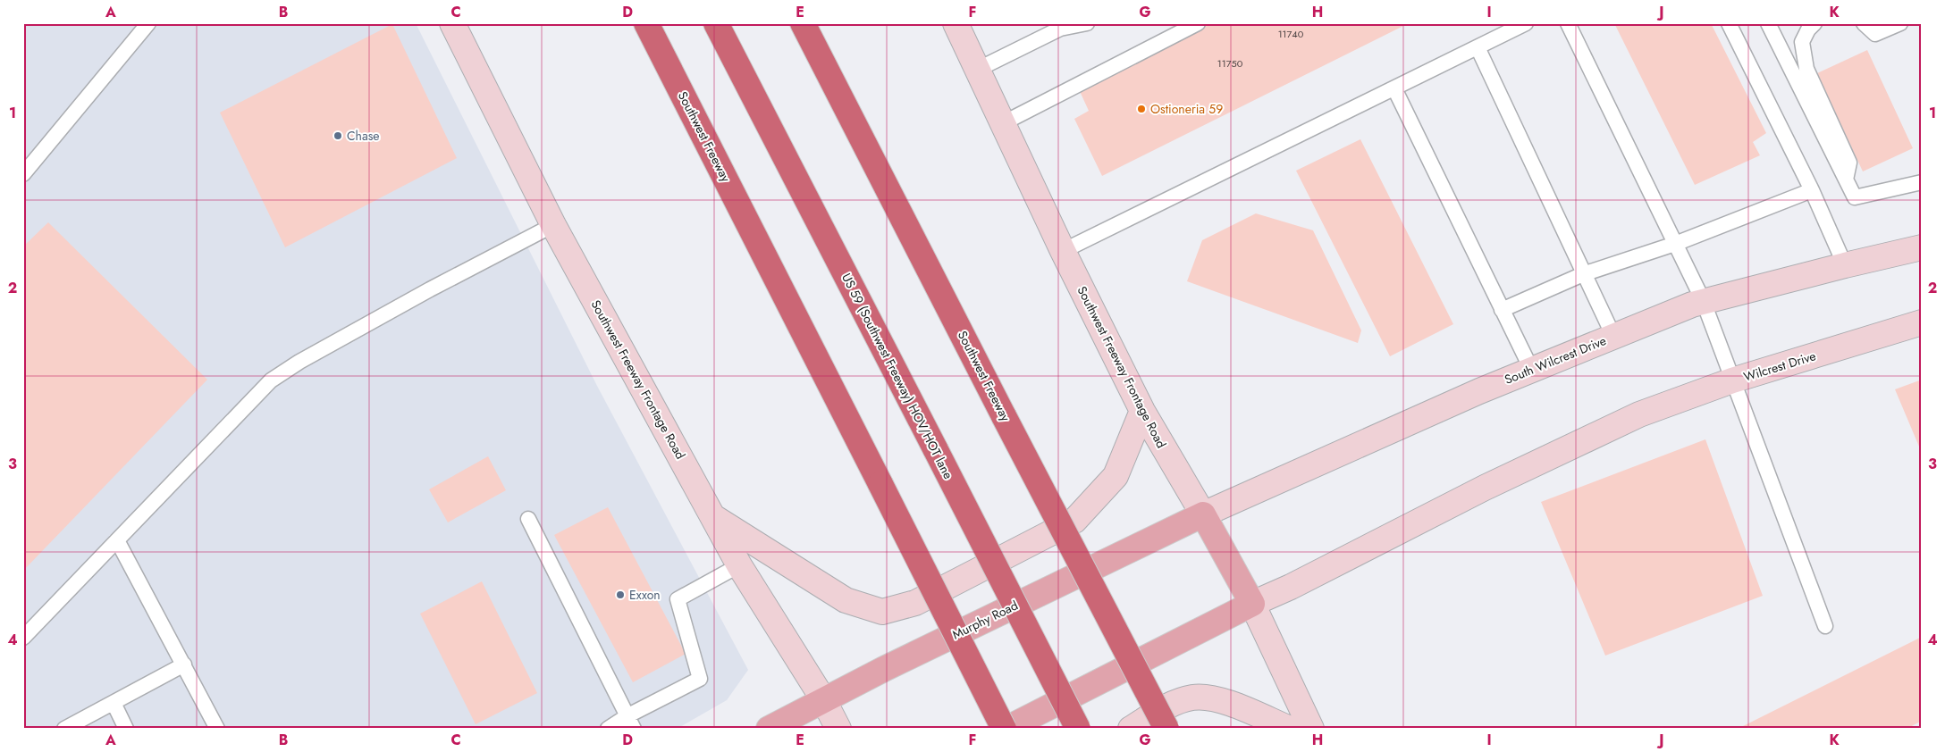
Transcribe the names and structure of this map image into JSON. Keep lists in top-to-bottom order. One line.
{"streets":{"highway":["Southwest Freeway","US 59 (Southwest Freeway) HOV/HOT lane"],"main road":["South Wilcrest Drive","Wilcrest Drive","Southwest Freeway Frontage Road","Murphy Road"]},"crossings":[["South Wilcrest Drive","Southwest Freeway Frontage Road"],["South Wilcrest Drive","Murphy Road"],["Southwest Freeway Frontage Road","Murphy Road"]],"places":["Ostioneria 59","Chase","Exxon"],"house_numbers":["11740","11750"],"grid":{"columns":["A","B","C","D","E","F","G","H","I","J","K"],"rows":["1","2","3","4"]}}
